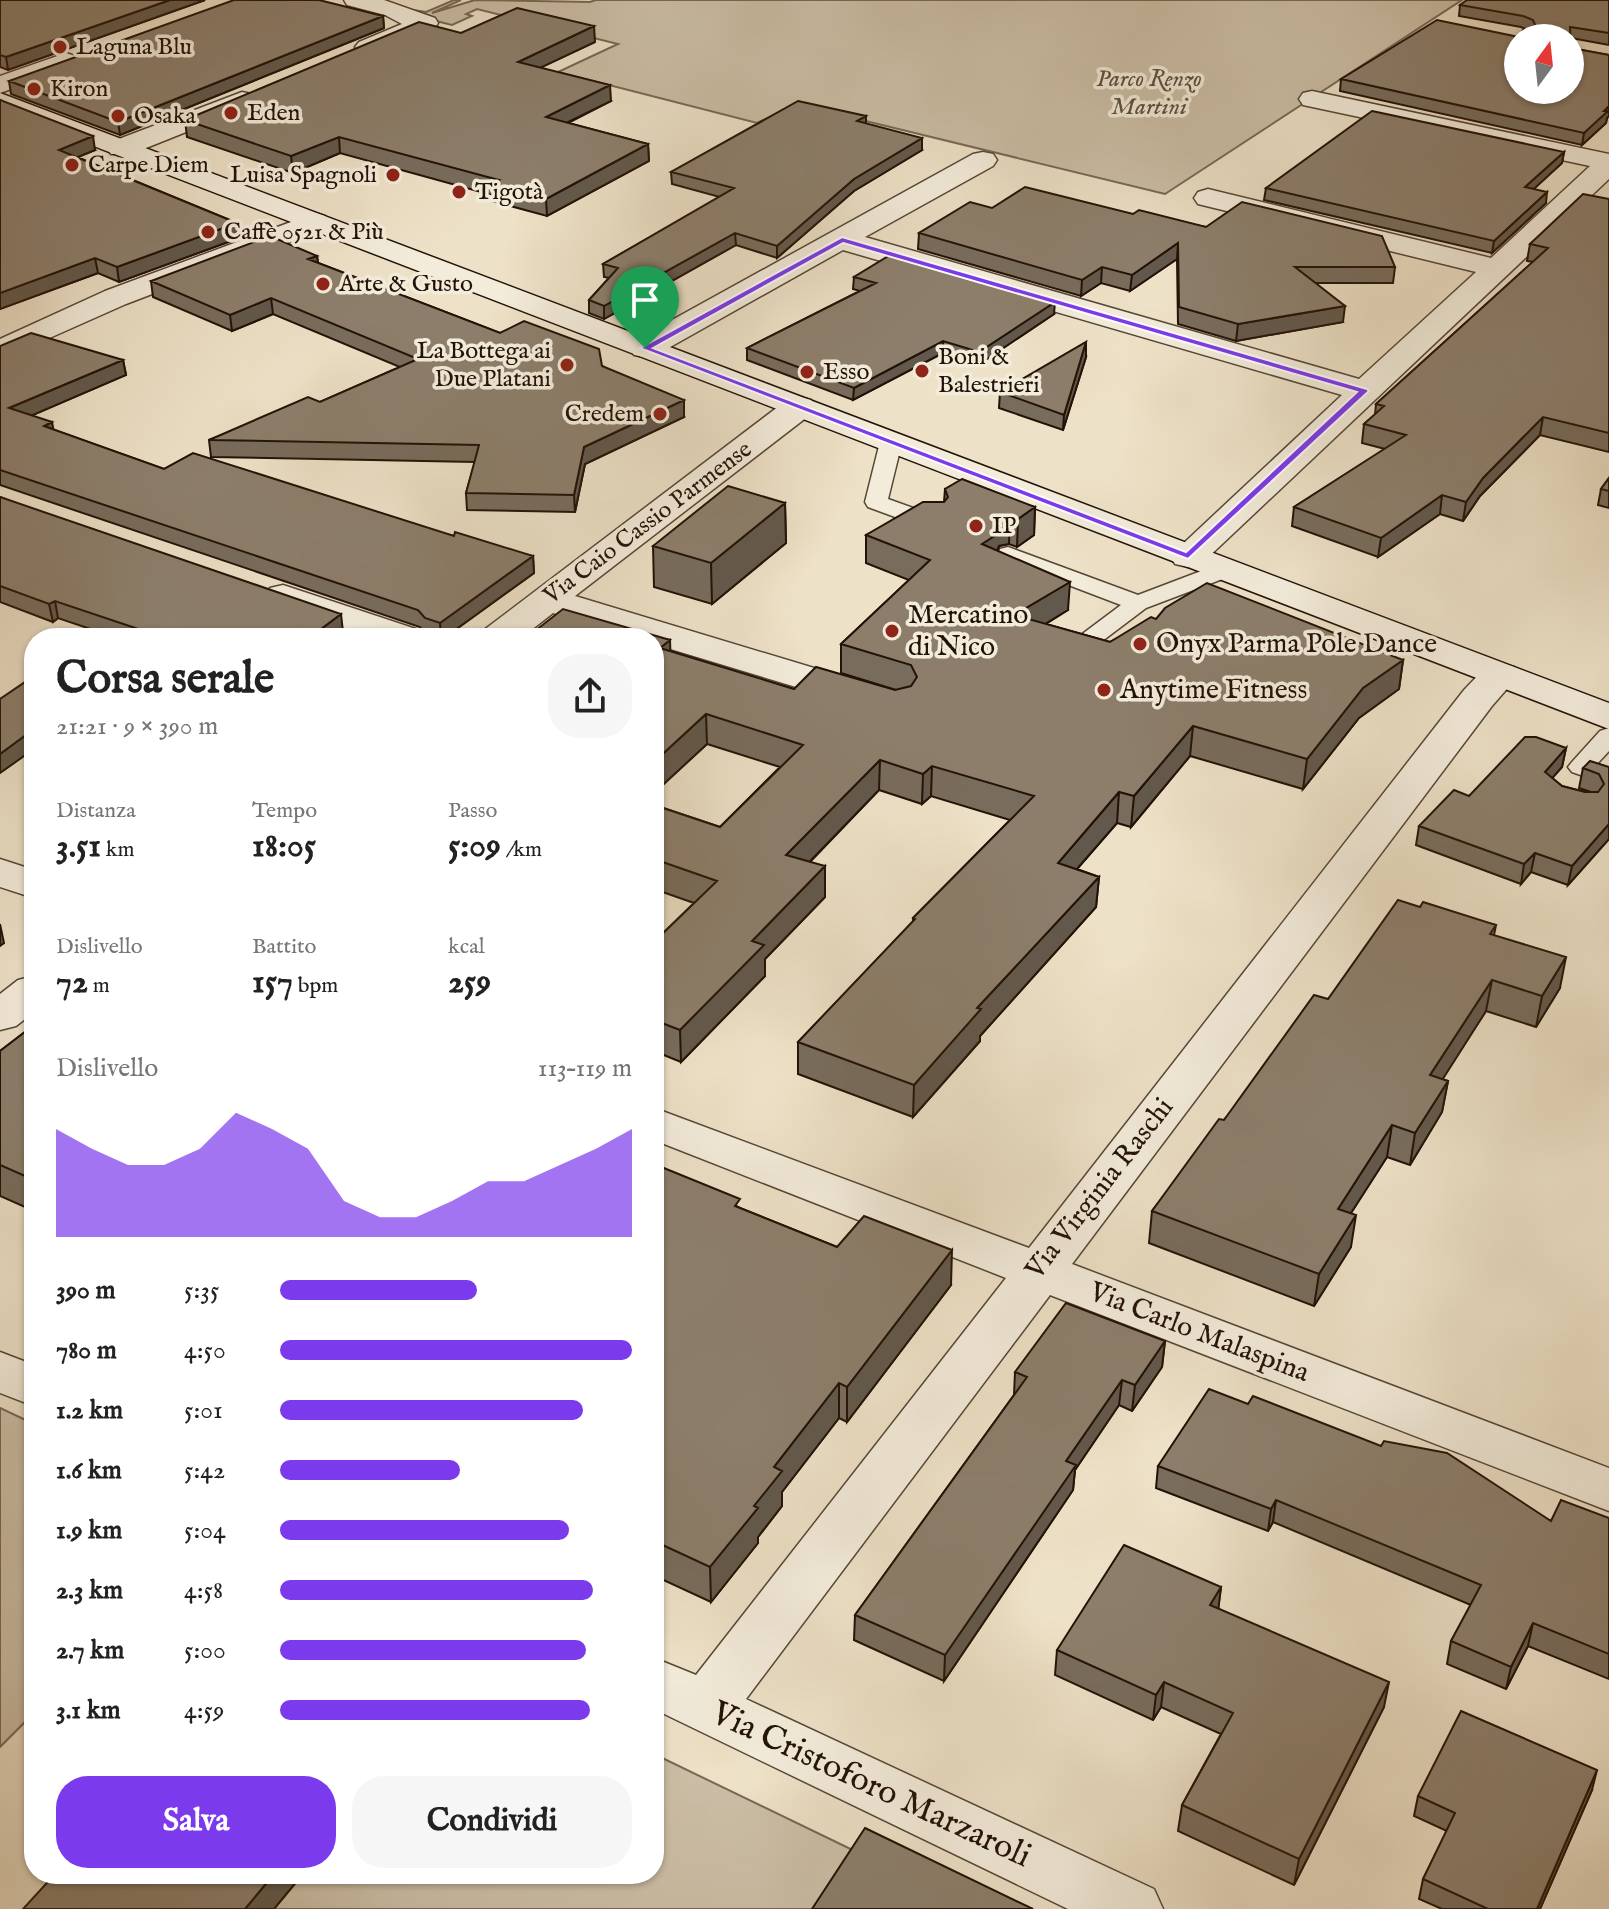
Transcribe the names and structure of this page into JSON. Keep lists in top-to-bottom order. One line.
{"streets":{"street":["Via Caio Cassio Parmense","Via Virginia Raschi","Via Carlo Malaspina","Via Cristoforo Marzaroli"]},"crossings":[["Via Virginia Raschi","Via Carlo Malaspina"],["Via Virginia Raschi","Via Cristoforo Marzaroli"]],"parks":["Parco Renzo Martini"],"places":["Laguna Blu","Kiron","Eden","Osaka","Carpe Diem","Luisa Spagnoli","Tigotà","Caffè 0521 & Più","Arte & Gusto","La Bottega ai Due Platani","Boni & Balestrieri","Esso","Credem","IP","Mercatino di Nico","Onyx Parma Pole Dance","Anytime Fitness"],"north":"top","page":{"heading":["Corsa serale","21:21 · 9 × 390 m"],"stats":[["Distanza","3.51 km"],["Tempo","18:05"],["Passo","5:09 /km"],["Dislivello","72 m"],["Battito","157 bpm"],["kcal","259"]],"chart":["Dislivello","113–119 m"],"list":[{"name":"390 m","note":"5:35"},{"name":"780 m","note":"4:50"},{"name":"1.2 km","note":"5:01"},{"name":"1.6 km","note":"5:42"},{"name":"1.9 km","note":"5:04"},{"name":"2.3 km","note":"4:58"},{"name":"2.7 km","note":"5:00"},{"name":"3.1 km","note":"4:59"}],"buttons":["Salva","Condividi"]}}
